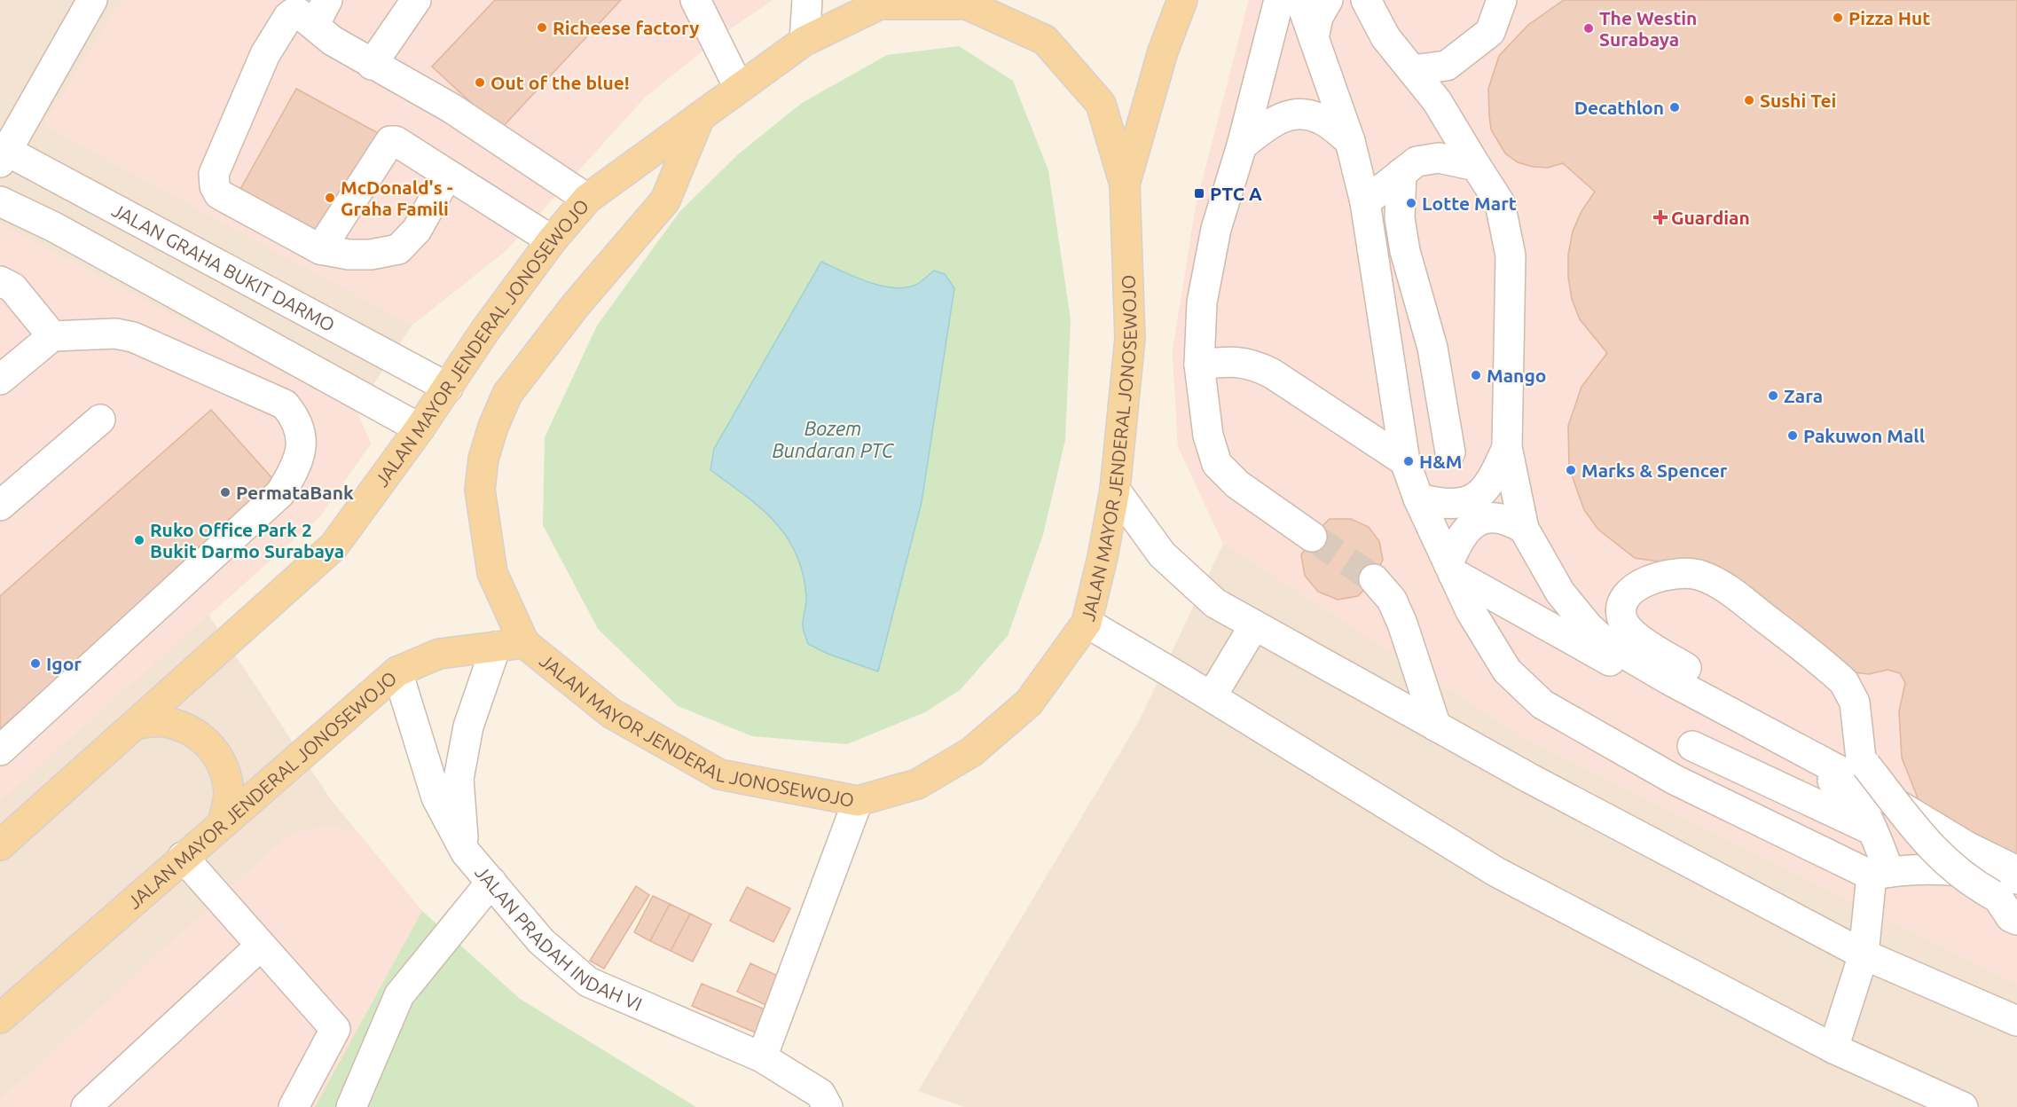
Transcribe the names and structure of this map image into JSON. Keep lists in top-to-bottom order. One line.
{"streets":{"main road":["JALAN MAYOR JENDERAL JONOSEWOJO"],"street":["JALAN GRAHA BUKIT DARMO","JALAN PRADAH INDAH VI"]},"crossings":[["JALAN GRAHA BUKIT DARMO","JALAN MAYOR JENDERAL JONOSEWOJO"],["JALAN MAYOR JENDERAL JONOSEWOJO","JALAN PRADAH INDAH VI"]],"water":["Bozem Bundaran PTC"],"places":{"other":["Pizza Hut","Richeese factory","The Westin Surabaya","Out of the blue!","Sushi Tei","Decathlon","McDonald's - Graha Famili","Lotte Mart","Mango","Zara","Pakuwon Mall","H&M","Marks & Spencer","PermataBank","Ruko Office Park 2 Bukit Darmo Surabaya","Igor"],"transit":["PTC A"],"health":["Guardian"]}}
